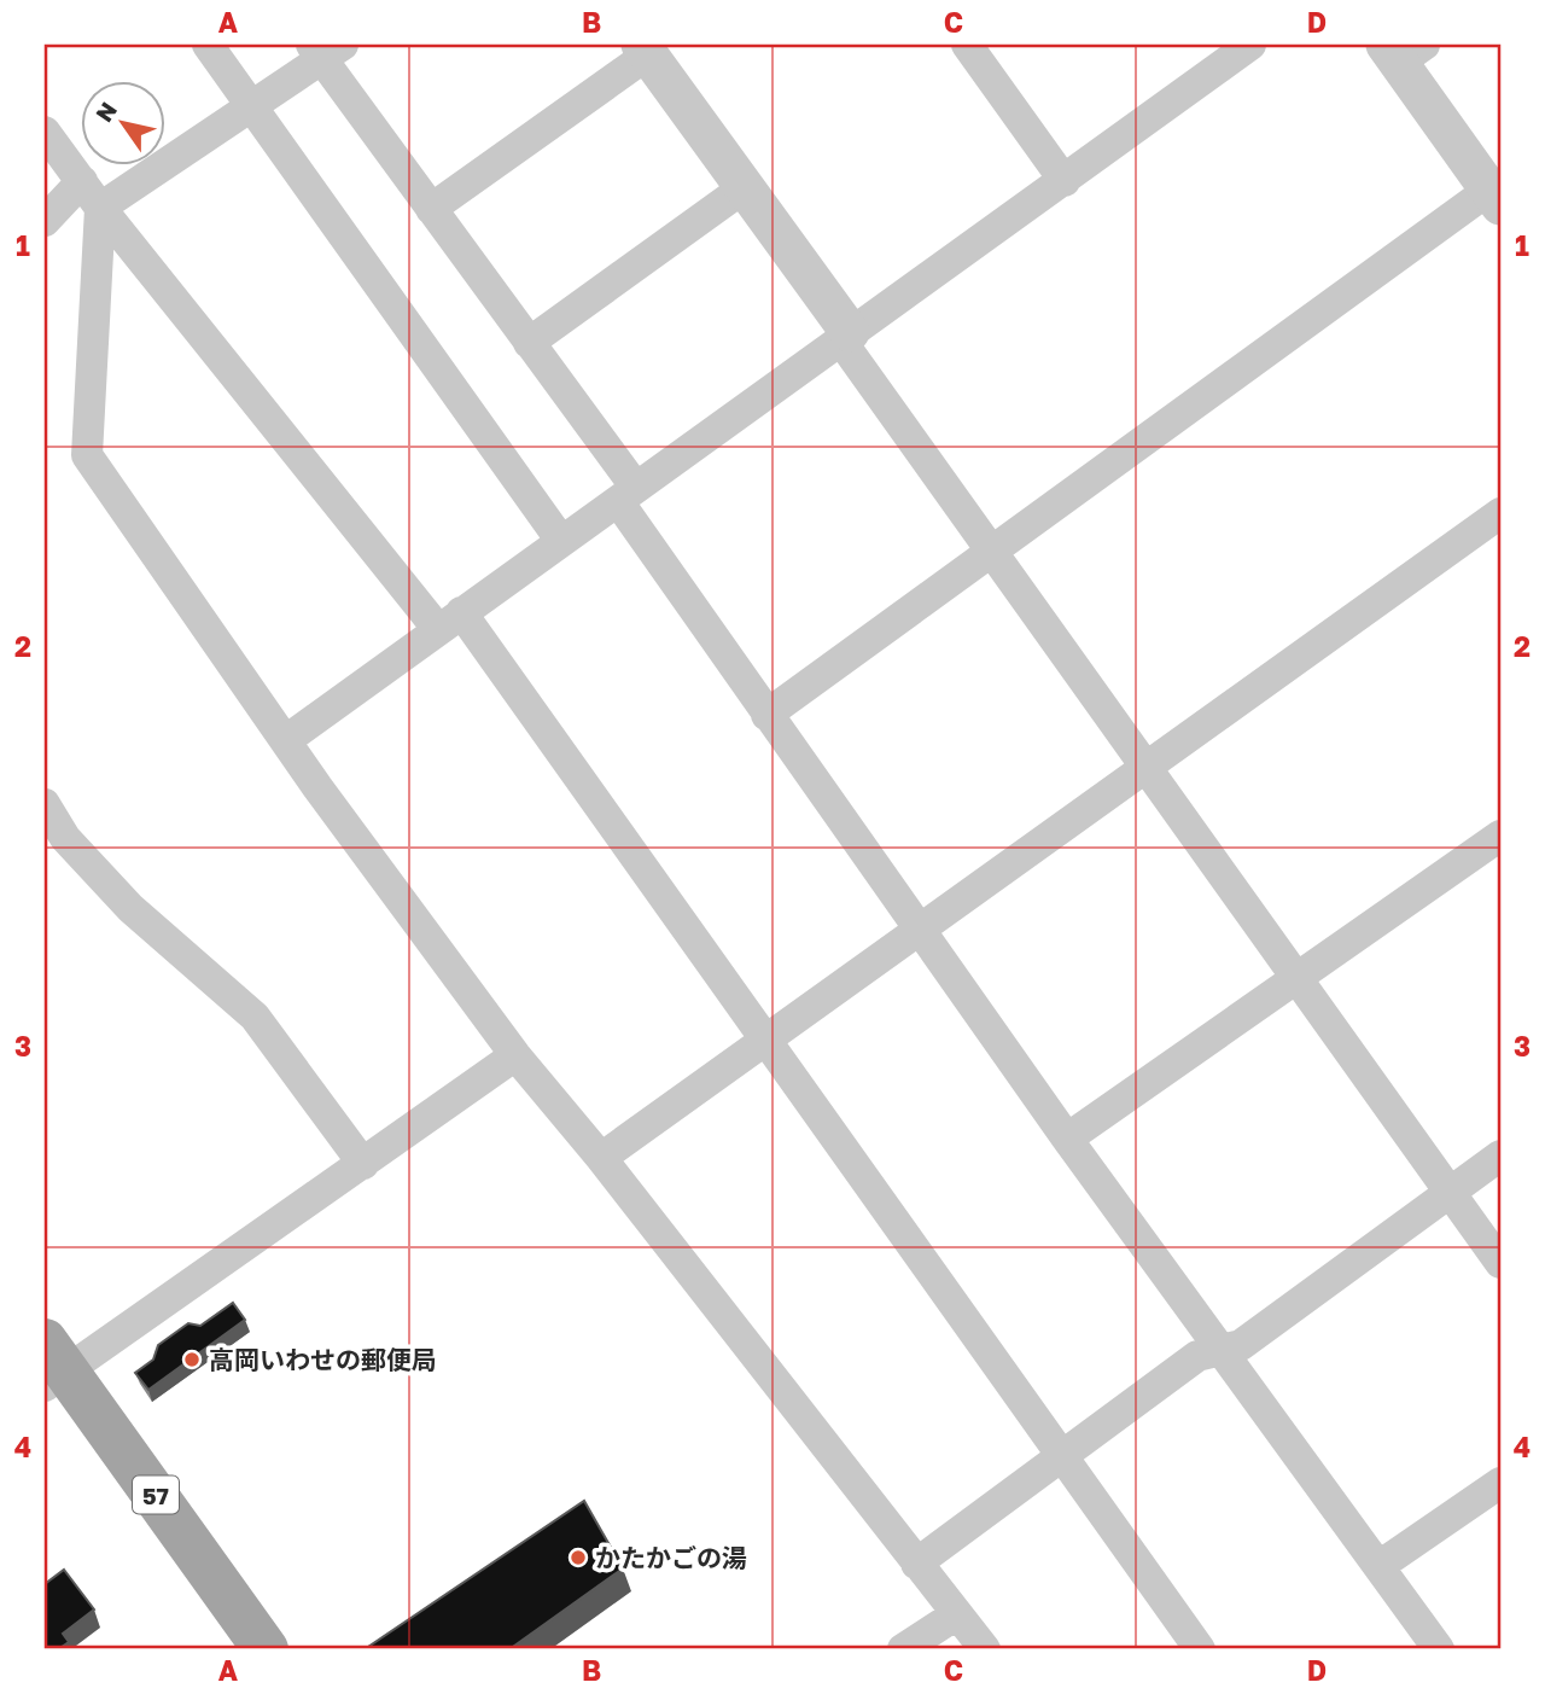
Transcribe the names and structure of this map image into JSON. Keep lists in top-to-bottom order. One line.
{"streets":{"main road":["57"]},"places":["高岡いわせの郵便局","かたかごの湯"],"north":"top left","grid":{"columns":["A","B","C","D"],"rows":["1","2","3","4"]}}
